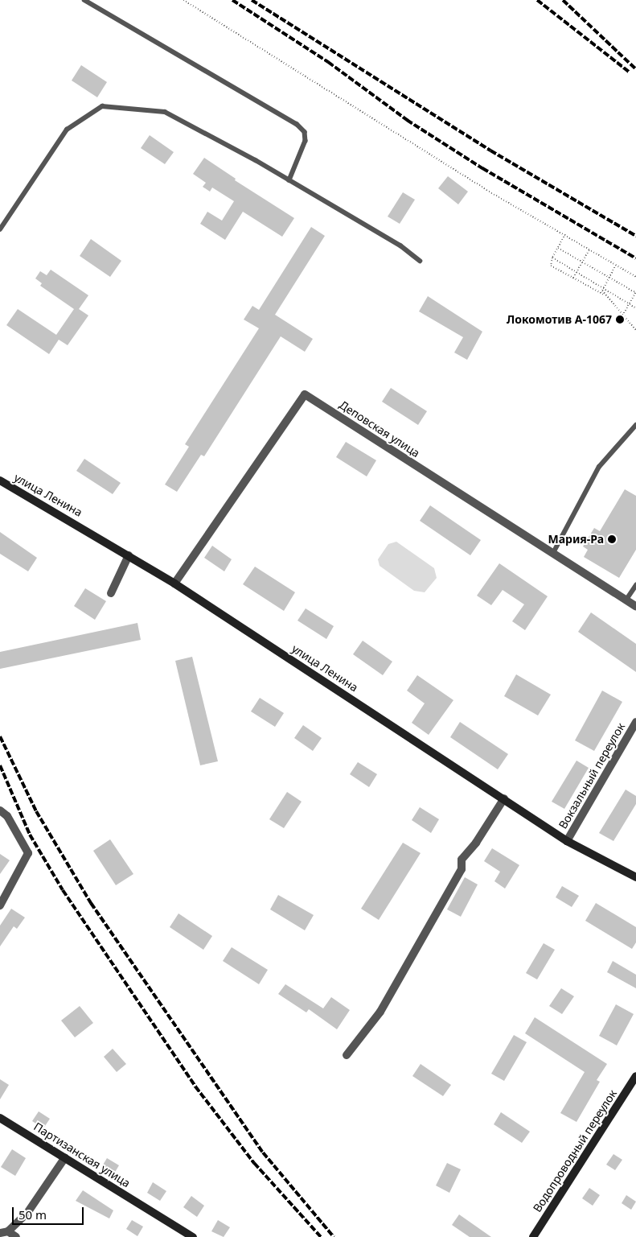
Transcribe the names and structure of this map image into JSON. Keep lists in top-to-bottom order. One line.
{"streets":{"main road":["улица Ленина","Водопроводный переулок","Партизанская улица"],"street":["Деповская улица","Вокзальный переулок"]},"crossings":[["Деповская улица","улица Ленина"],["улица Ленина","Вокзальный переулок"]],"places":["Локомотив А-1067","Мария-Ра"],"scale_bar":"50 m"}
